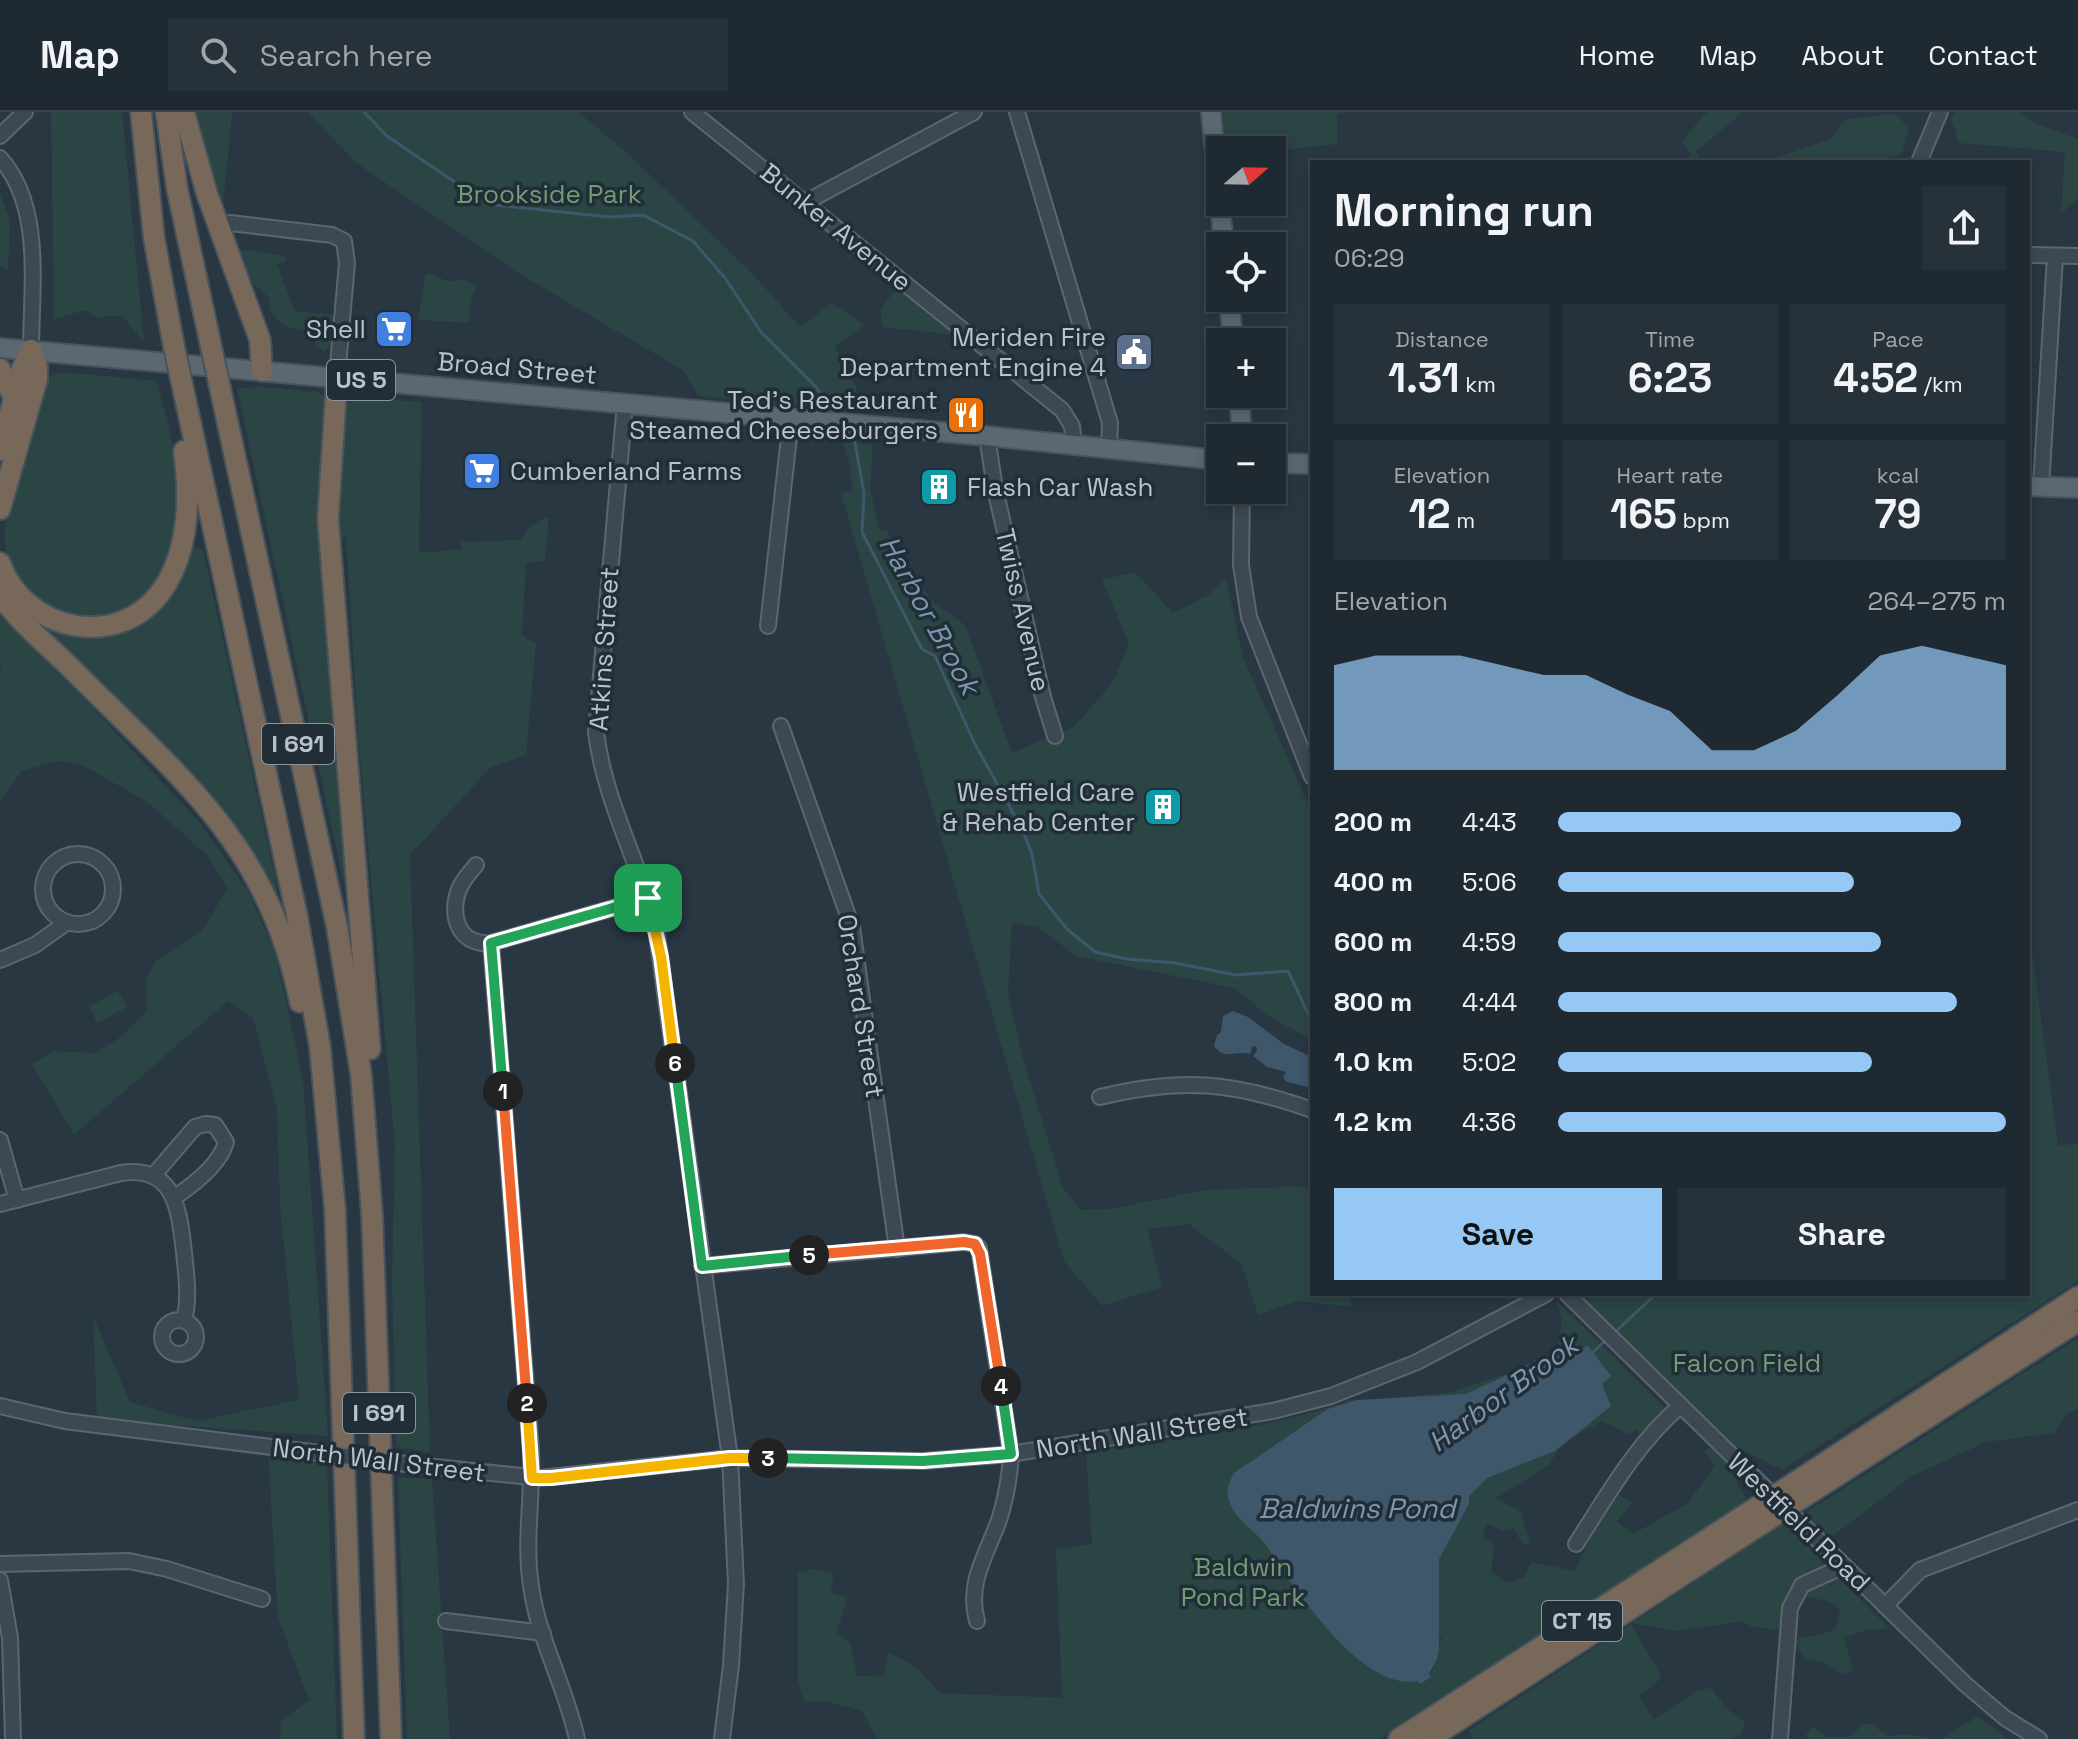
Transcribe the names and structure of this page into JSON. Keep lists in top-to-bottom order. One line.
{"streets":{"highway":["I 691","CT 15"],"main road":["Broad Street","US 5"],"street":["Bunker Avenue","Twiss Avenue","Atkins Street","Orchard Street","North Wall Street","Westfield Road"]},"crossings":[["Bunker Avenue","Broad Street"],["Broad Street","Twiss Avenue"],["Broad Street","Atkins Street"],["Atkins Street","North Wall Street"]],"water":["Harbor Brook","Baldwins Pond"],"parks":["Brookside Park","Falcon Field","Baldwin Pond Park"],"places":{"supermarket":["Shell","Cumberland Farms"],"public building":["Meriden Fire Department Engine 4"],"restaurant":["Ted's Restaurant Steamed Cheeseburgers"],"building":["Flash Car Wash","Westfield Care & Rehab Center"]},"north":"right","page":{"header":"Map","search":"Search here","nav":["Home","Map","About","Contact"],"map_buttons":["+","−"],"heading":["Morning run","06:29"],"stats":[["Distance","1.31 km"],["Time","6:23"],["Pace","4:52 /km"],["Elevation","12 m"],["Heart rate","165 bpm"],["kcal","79"]],"chart":["Elevation","264–275 m"],"list":[{"name":"200 m","note":"4:43"},{"name":"400 m","note":"5:06"},{"name":"600 m","note":"4:59"},{"name":"800 m","note":"4:44"},{"name":"1.0 km","note":"5:02"},{"name":"1.2 km","note":"4:36"}],"pins":["6","1","5","4","2","3"],"buttons":["Save","Share"]}}
